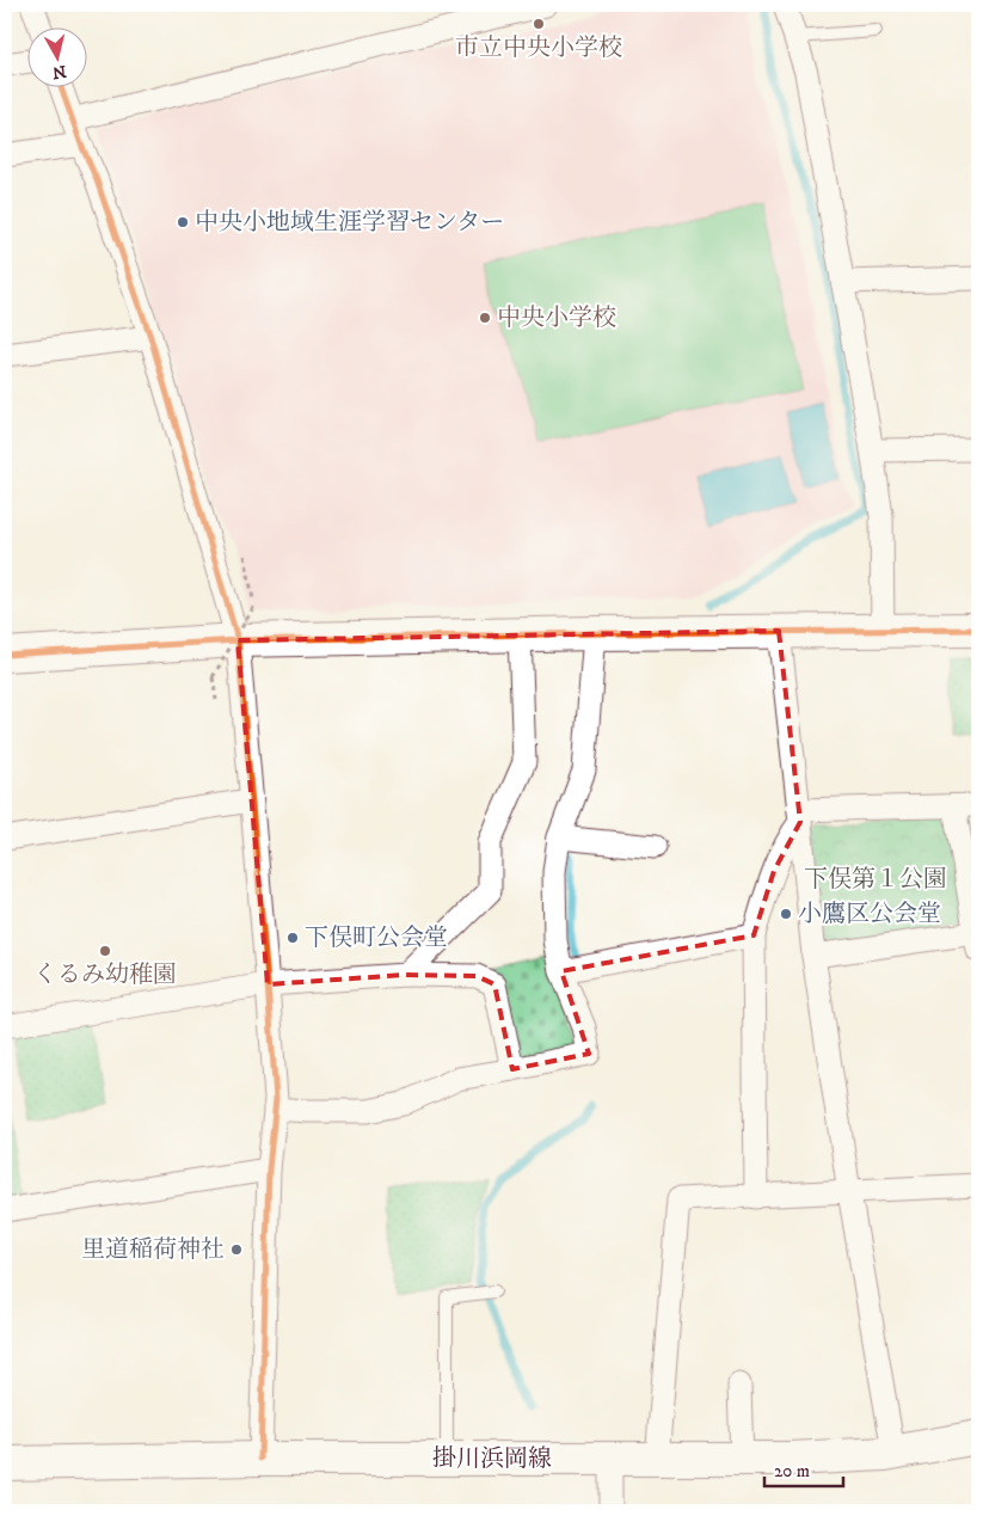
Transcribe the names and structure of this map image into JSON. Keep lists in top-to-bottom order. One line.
{"streets":{"main road":["掛川浜岡線"]},"parks":["下俣第１公園"],"places":["市立中央小学校","中央小地域生涯学習センター","中央小学校","小鷹区公会堂","下俣町公会堂","くるみ幼稚園","里道稲荷神社"],"scale_bar":"20 m","north":"bottom"}
